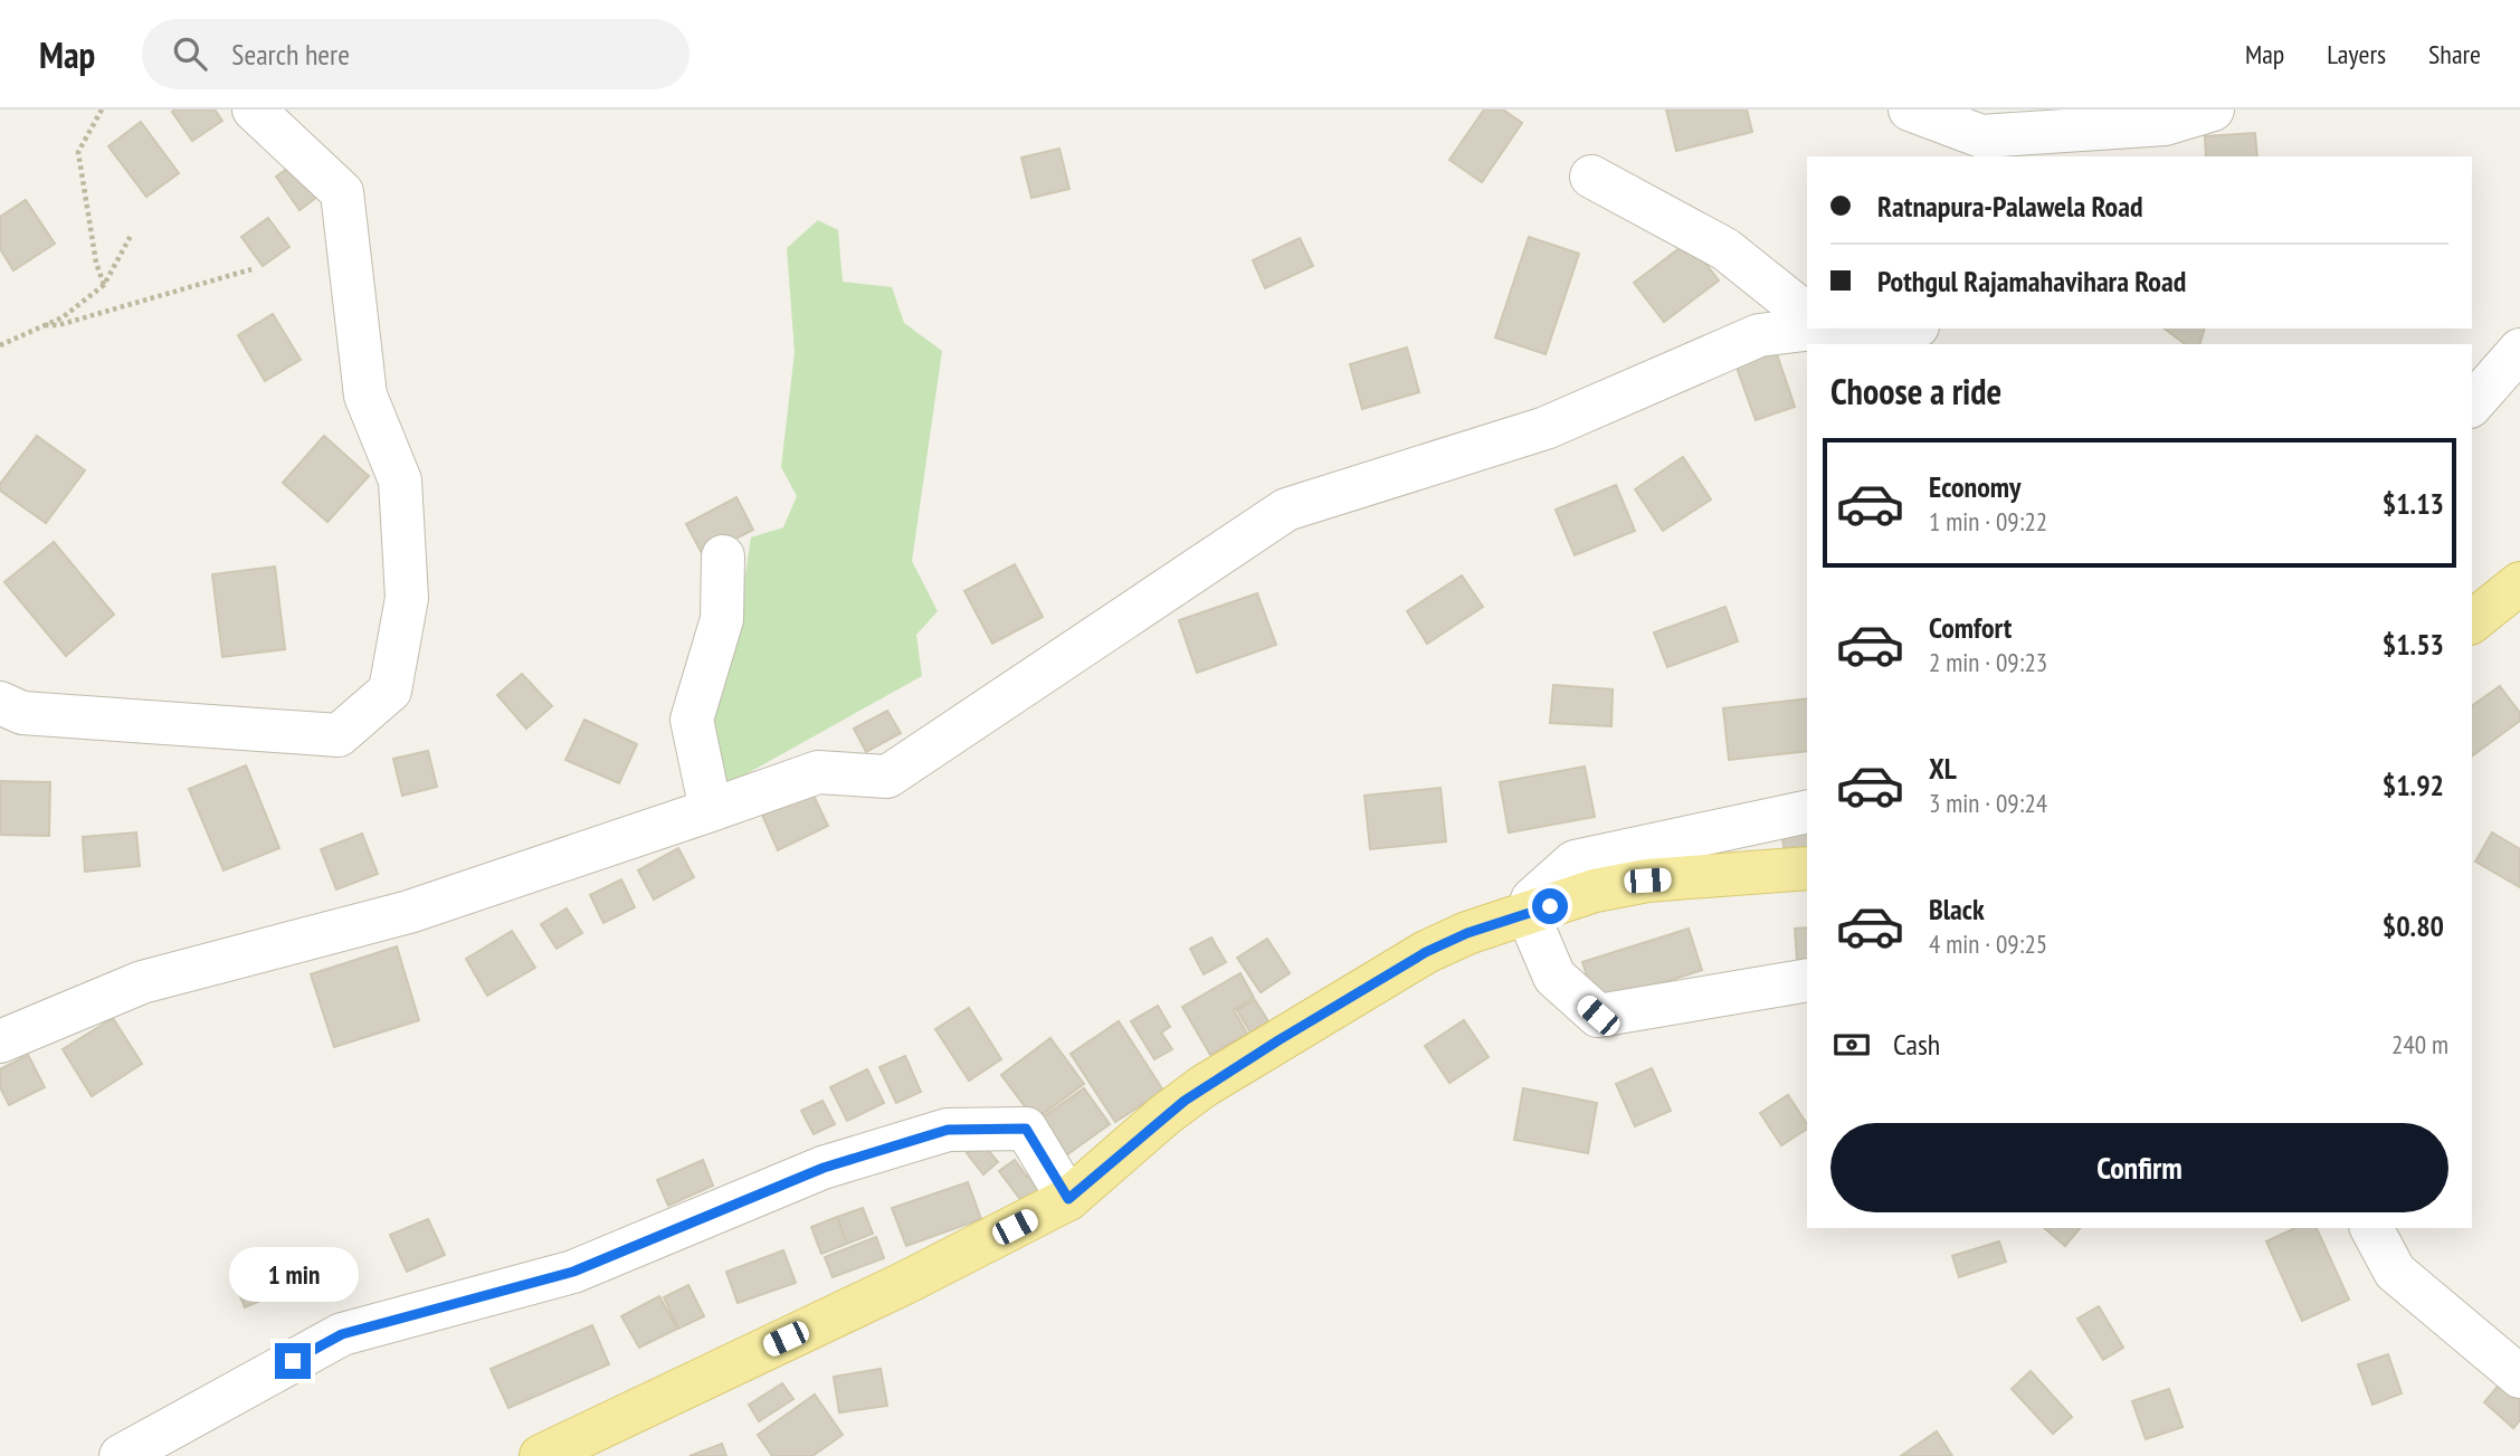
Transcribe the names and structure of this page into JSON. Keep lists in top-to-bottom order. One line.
{"page":{"header":"Map","search":"Search here","nav":["Map","Layers","Share"],"banner":["Ratnapura-Palawela Road","Pothgul Rajamahavihara Road"],"heading":"Choose a ride","list":[{"name":"Economy","note":"1 min · 09:22","value":"$1.13"},{"name":"Comfort","note":"2 min · 09:23","value":"$1.53"},{"name":"XL","note":"3 min · 09:24","value":"$1.92"},{"name":"Black","note":"4 min · 09:25","value":"$0.80"}],"pay":["Cash","240 m"],"buttons":"Confirm","bubble":"1 min"}}
